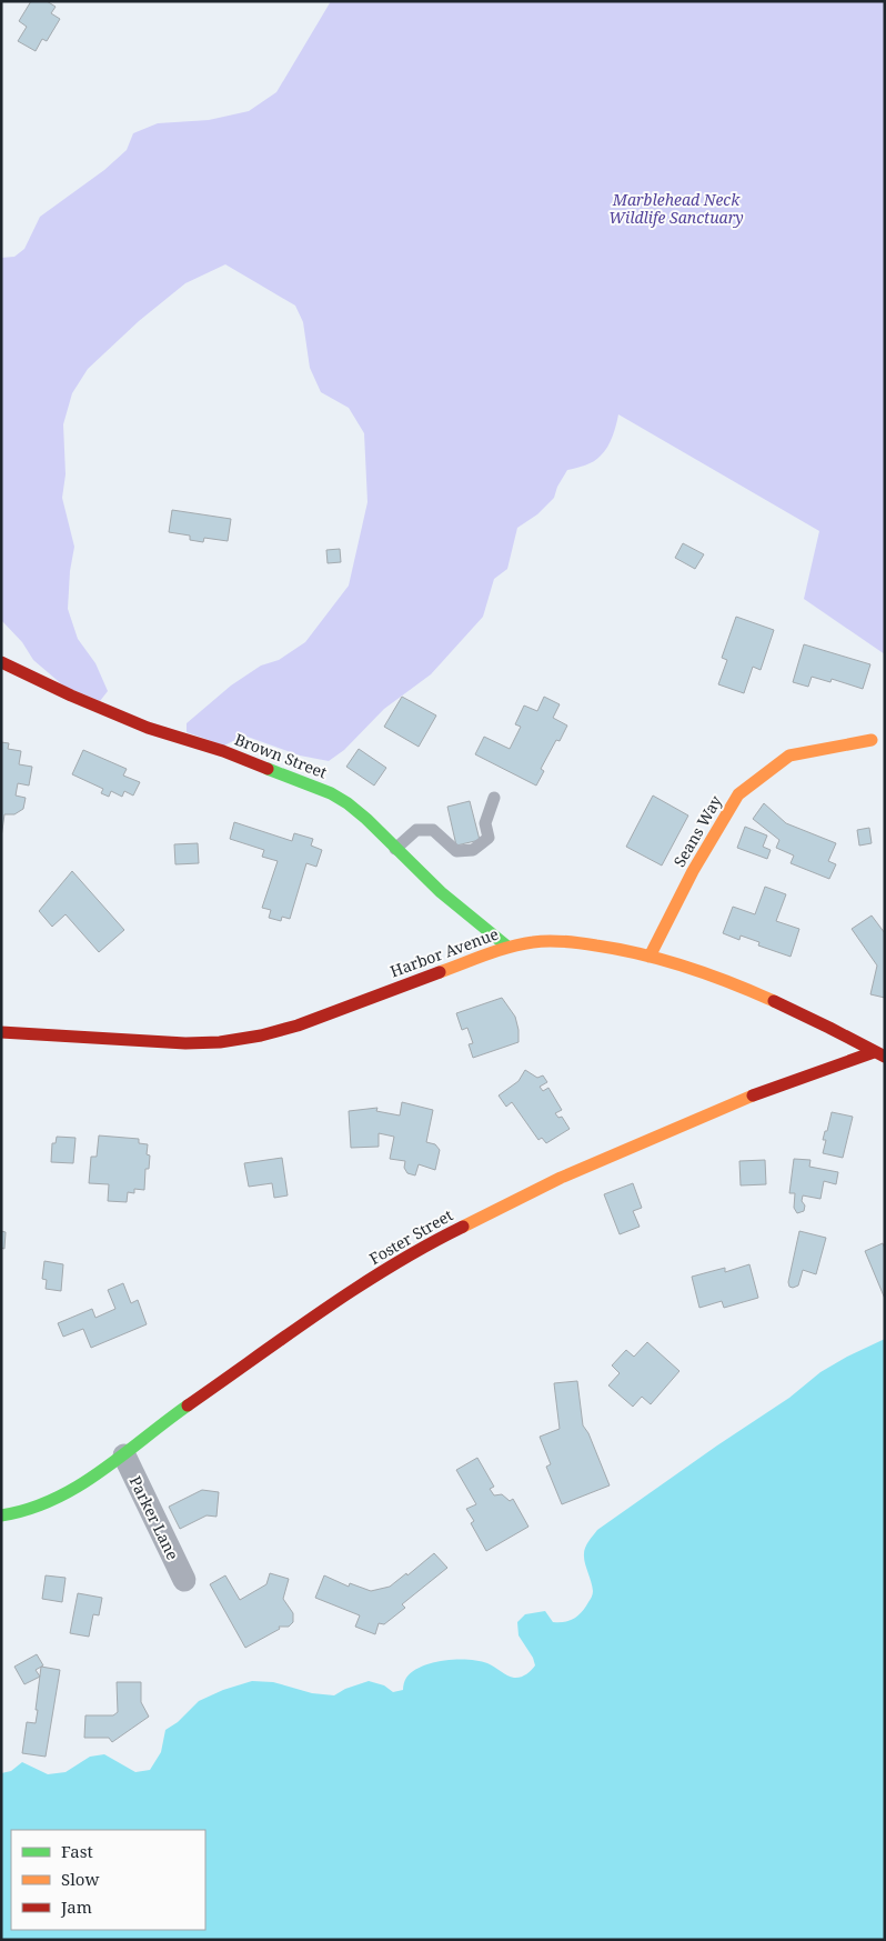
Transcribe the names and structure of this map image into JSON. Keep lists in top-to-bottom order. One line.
{"streets":{"street":["Brown Street","Seans Way","Harbor Avenue","Foster Street","Parker Lane"]},"crossings":[["Brown Street","Harbor Avenue"],["Seans Way","Harbor Avenue"],["Harbor Avenue","Foster Street"],["Foster Street","Parker Lane"]],"parks":["Marblehead Neck Wildlife Sanctuary"],"legend":["Fast","Slow","Jam"]}
